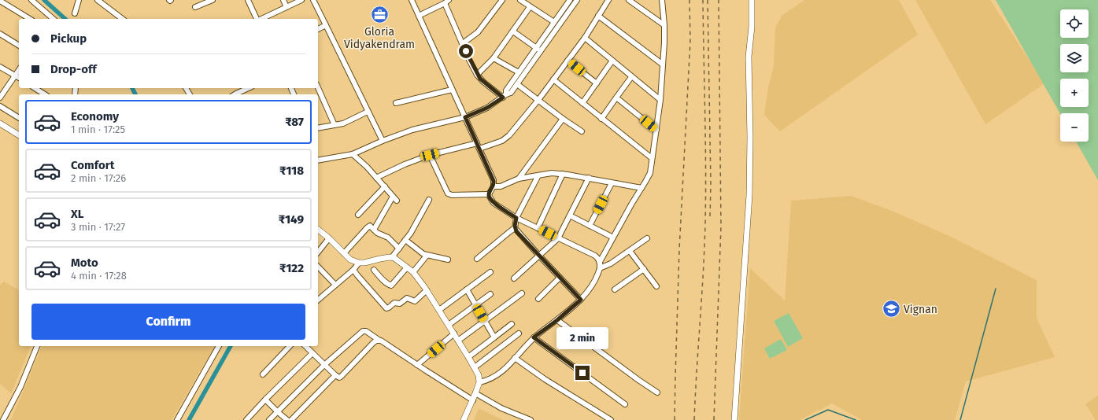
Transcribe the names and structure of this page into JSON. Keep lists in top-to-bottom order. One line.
{"places":{"office":["Gloria Vidyakendram"],"school or university":["Vignan"]},"page":{"map_buttons":["+","−"],"banner":["Pickup","Drop-off"],"list":[{"name":"Economy","note":"1 min · 17:25","value":"₹87"},{"name":"Comfort","note":"2 min · 17:26","value":"₹118"},{"name":"XL","note":"3 min · 17:27","value":"₹149"},{"name":"Moto","note":"4 min · 17:28","value":"₹122"}],"buttons":"Confirm","bubble":"2 min"}}
